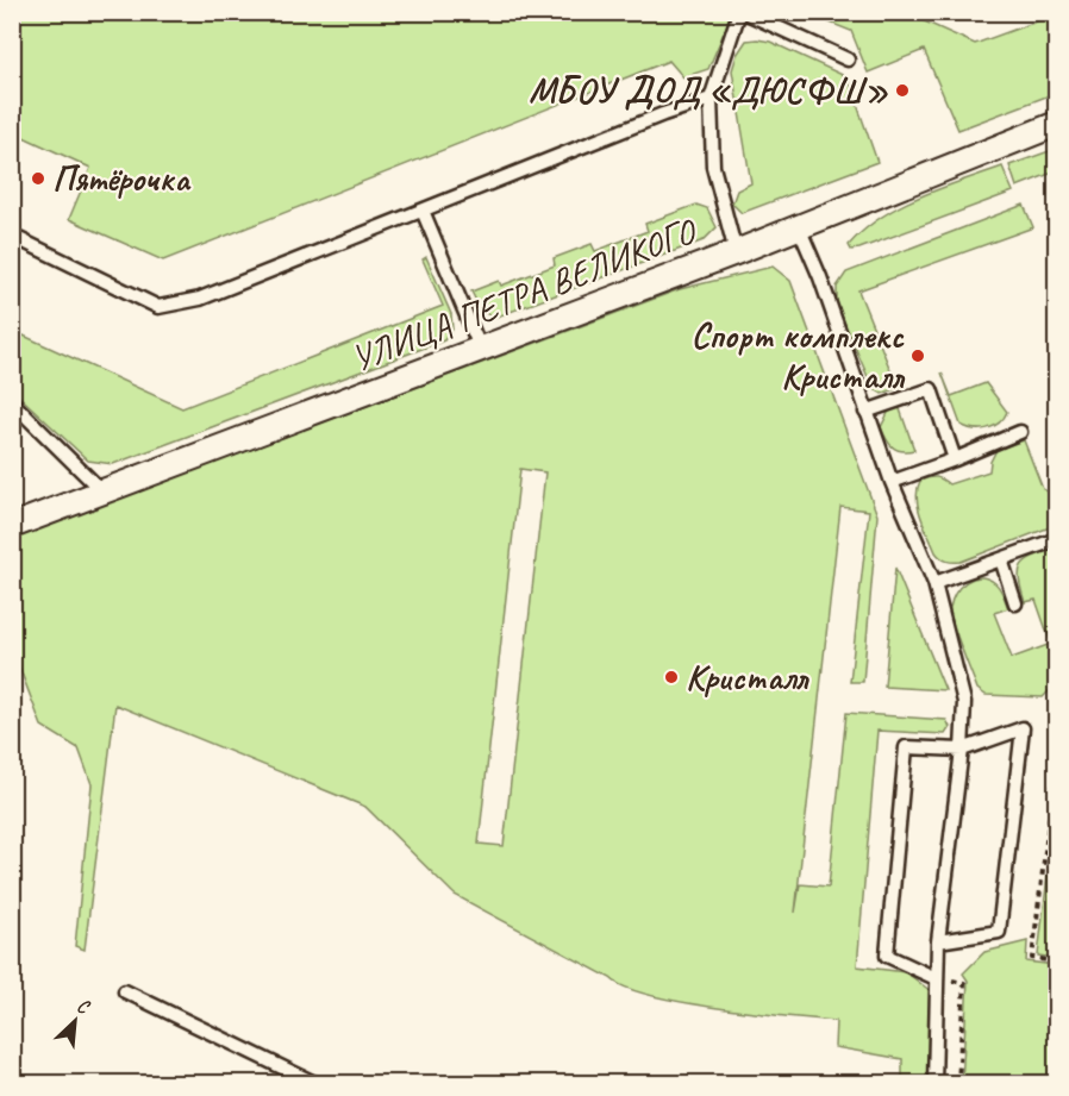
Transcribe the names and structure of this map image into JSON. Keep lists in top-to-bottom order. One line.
{"streets":{"street":["УЛИЦА ПЕТРА ВЕЛИКОГО"]},"places":["МБОУ ДОД «ДЮСФШ»","Пятёрочка","Спорт комплекс Кристалл","Кристалл"],"north":"top right"}
